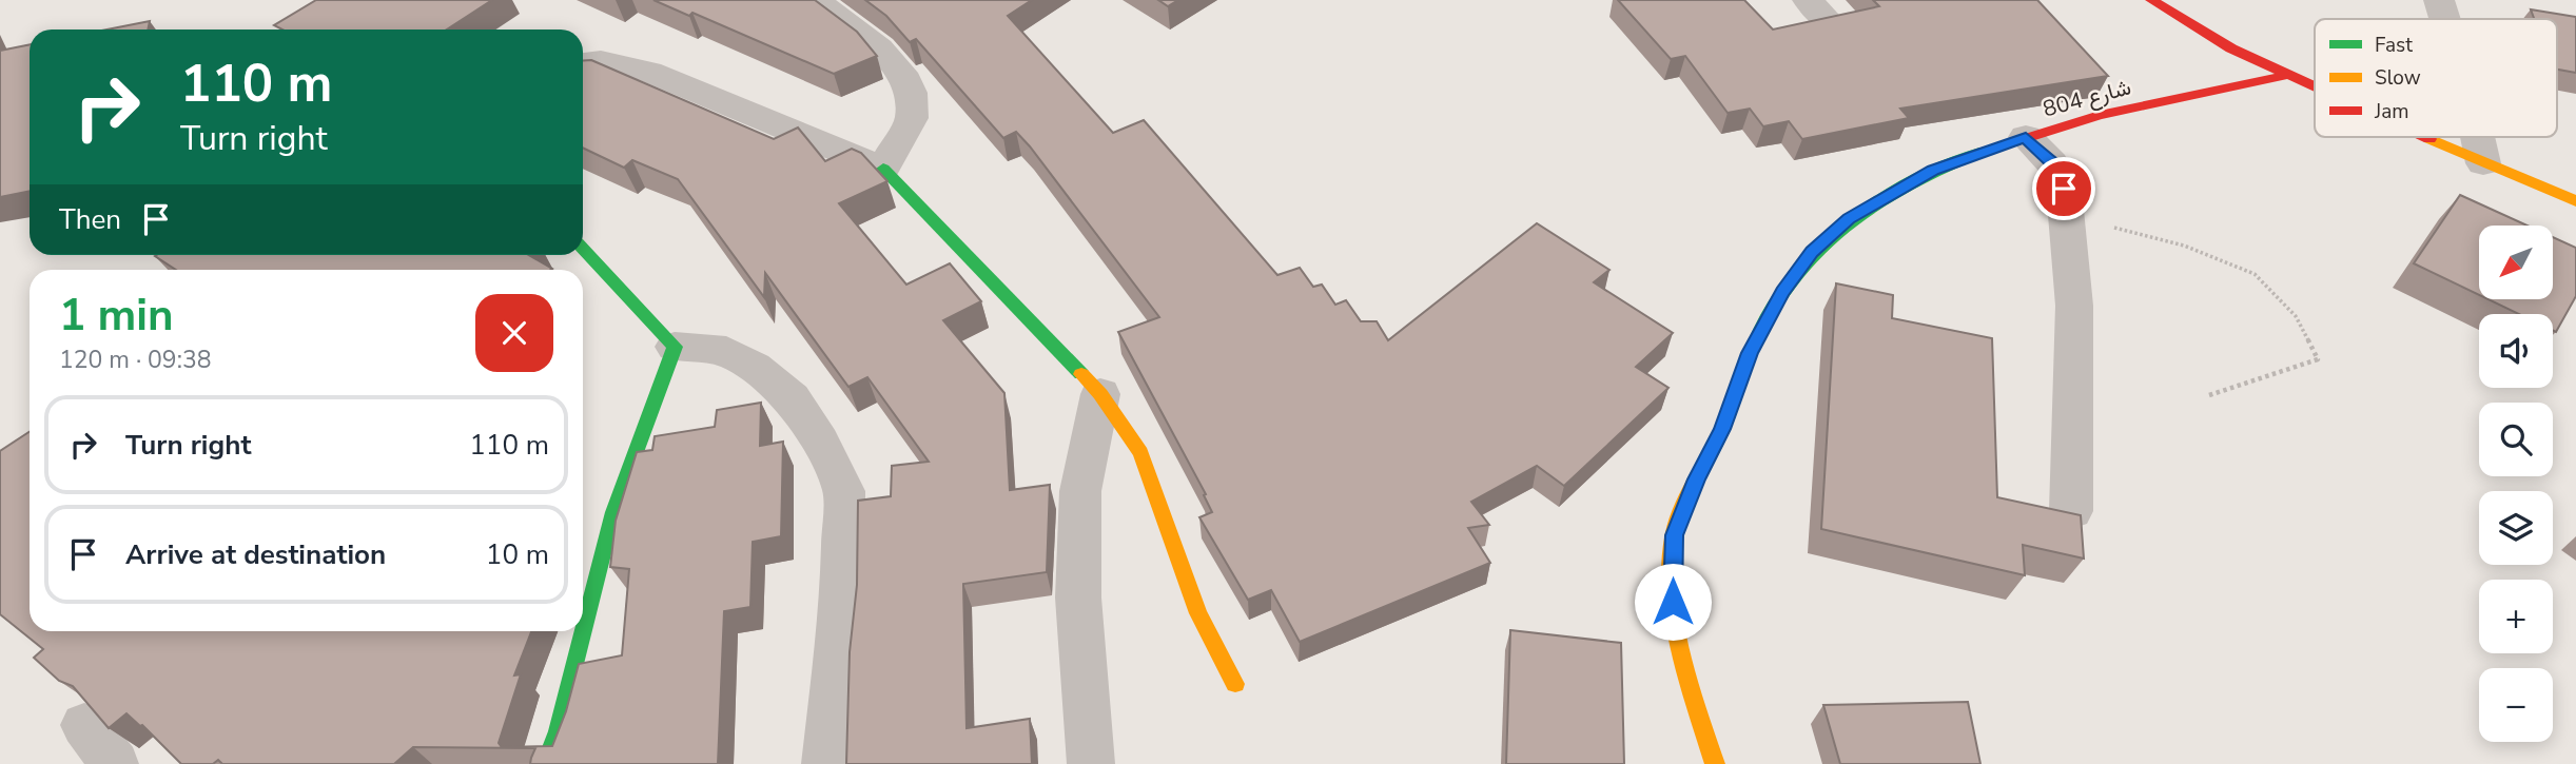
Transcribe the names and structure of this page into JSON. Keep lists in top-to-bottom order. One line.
{"streets":{"street":["شارع 804"]},"legend":["Fast","Slow","Jam"],"north":"bottom left","page":{"turn":["110 m","Turn right"],"then":"Then","map_buttons":["+","−"],"heading":["1 min","120 m · 09:38"],"list":[{"name":"Turn right","value":"110 m"},{"name":"Arrive at destination","value":"10 m"}]}}
